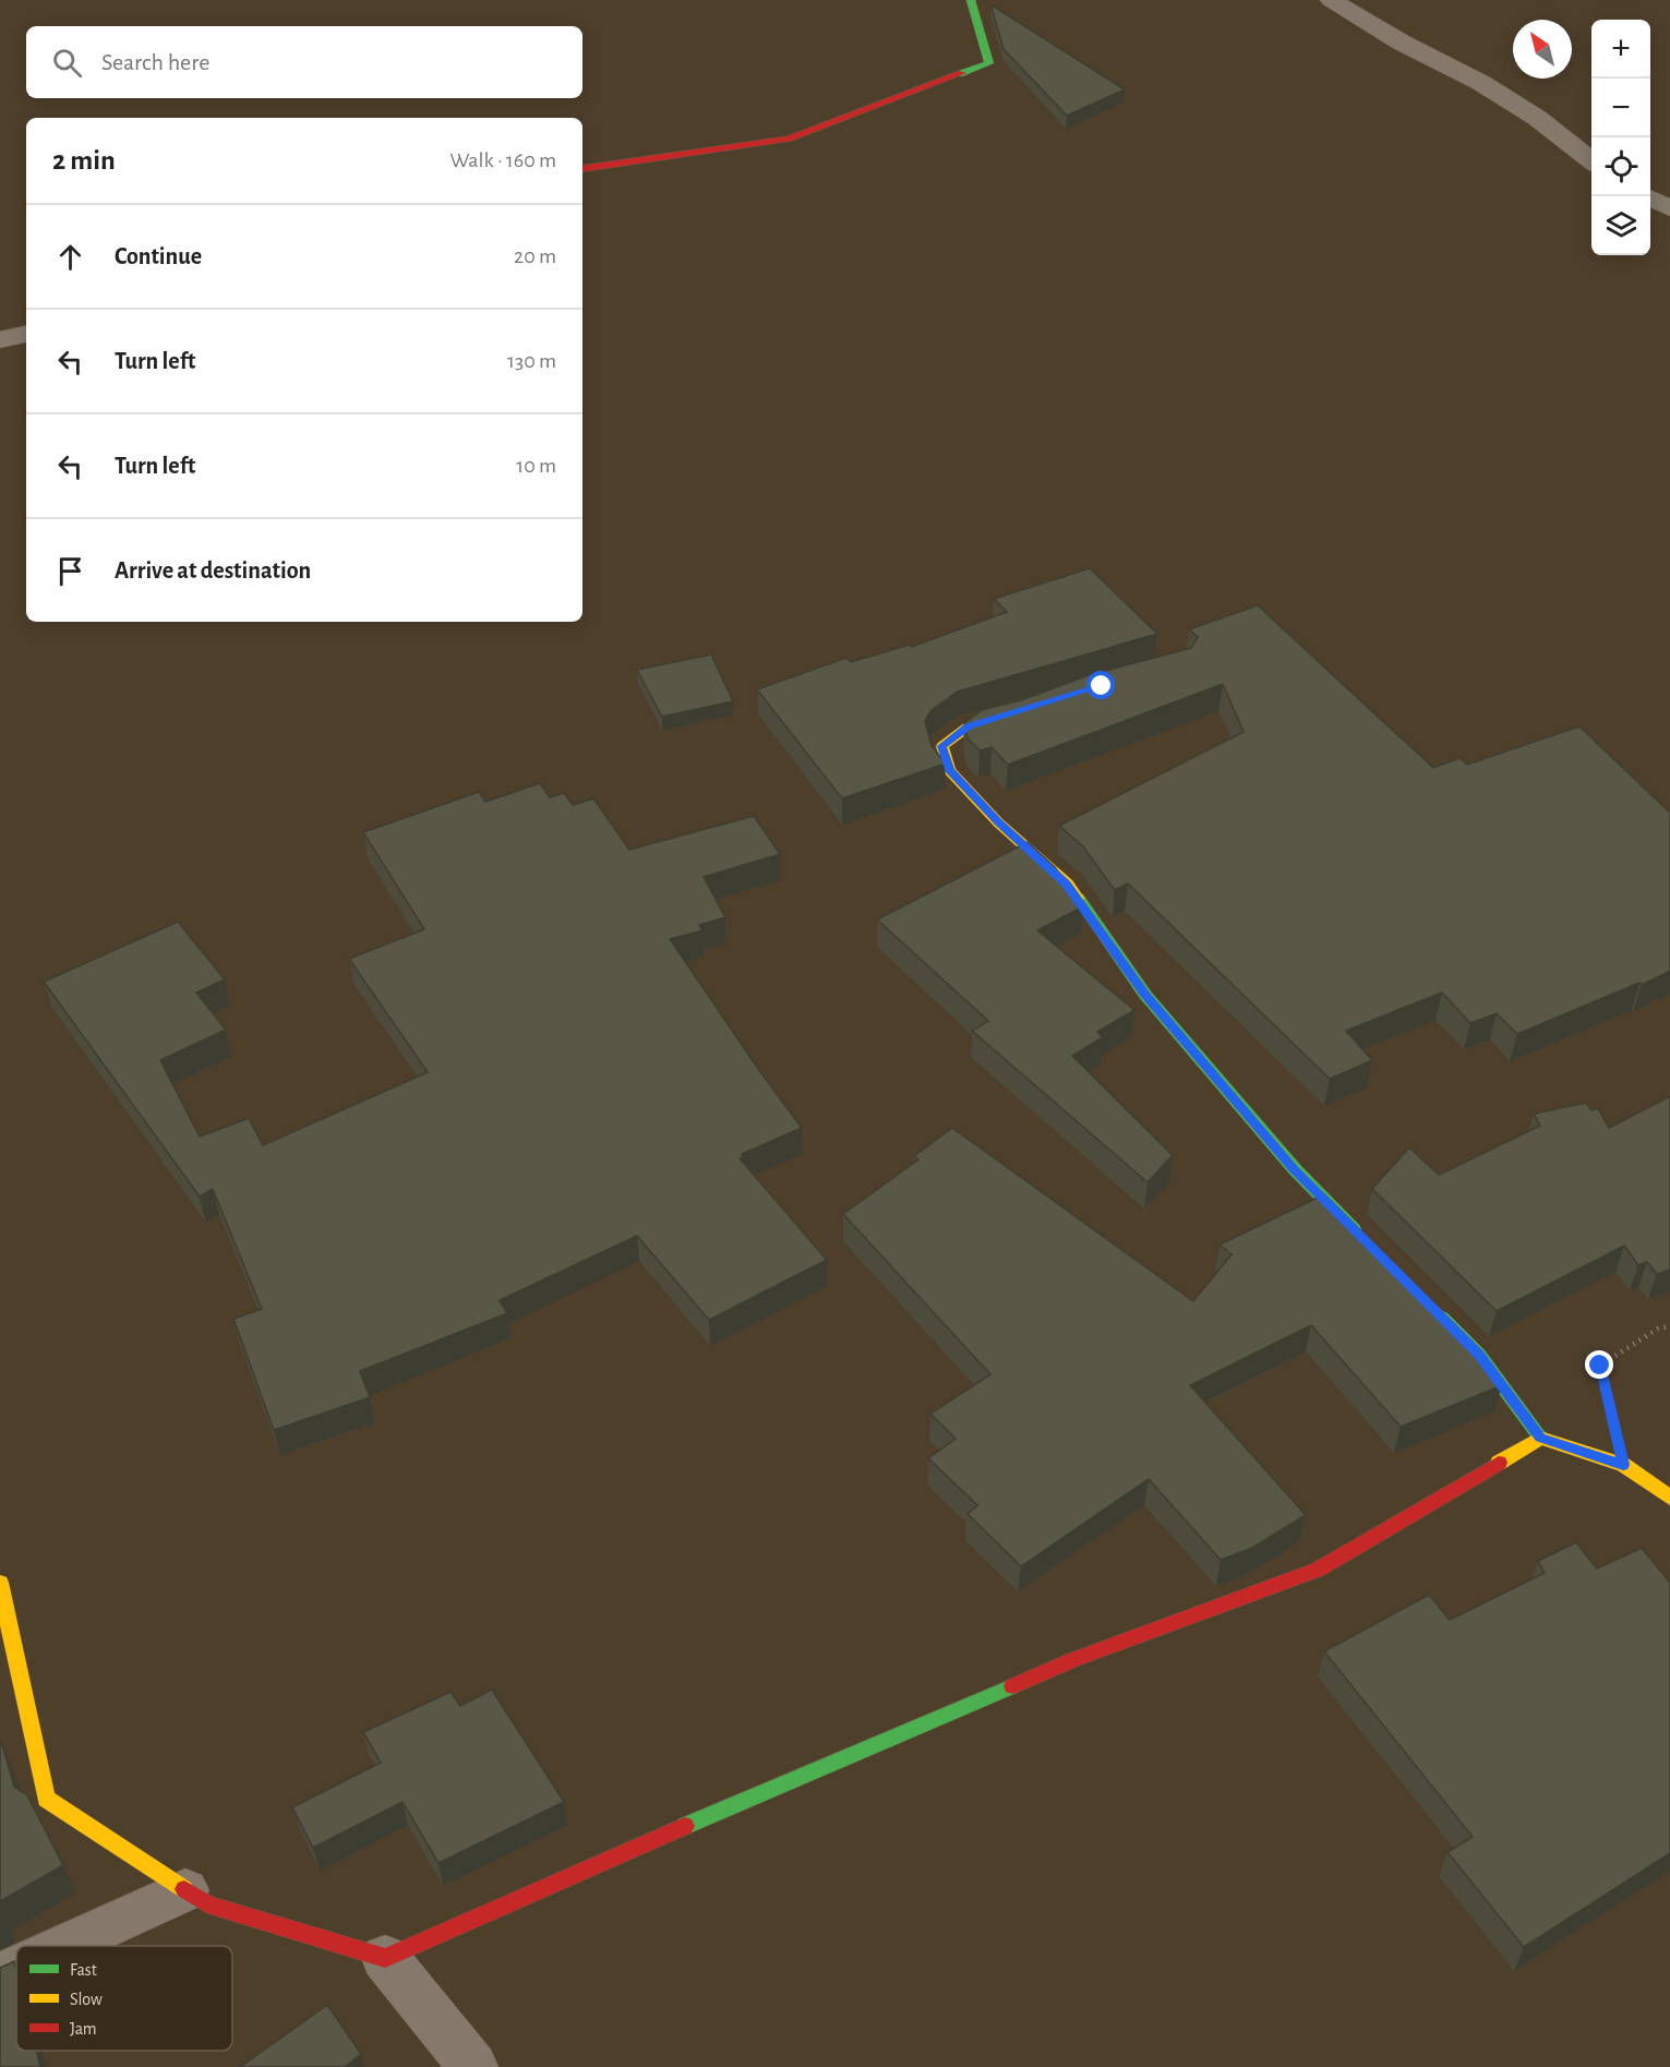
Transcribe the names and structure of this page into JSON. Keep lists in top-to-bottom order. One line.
{"legend":["Fast","Slow","Jam"],"north":"top left","page":{"map_buttons":["+","−"],"search":"Search here","heading":["2 min","Walk · 160 m"],"list":[["Continue","20 m"],["Turn left","130 m"],["Turn left","10 m"],"Arrive at destination"]}}
